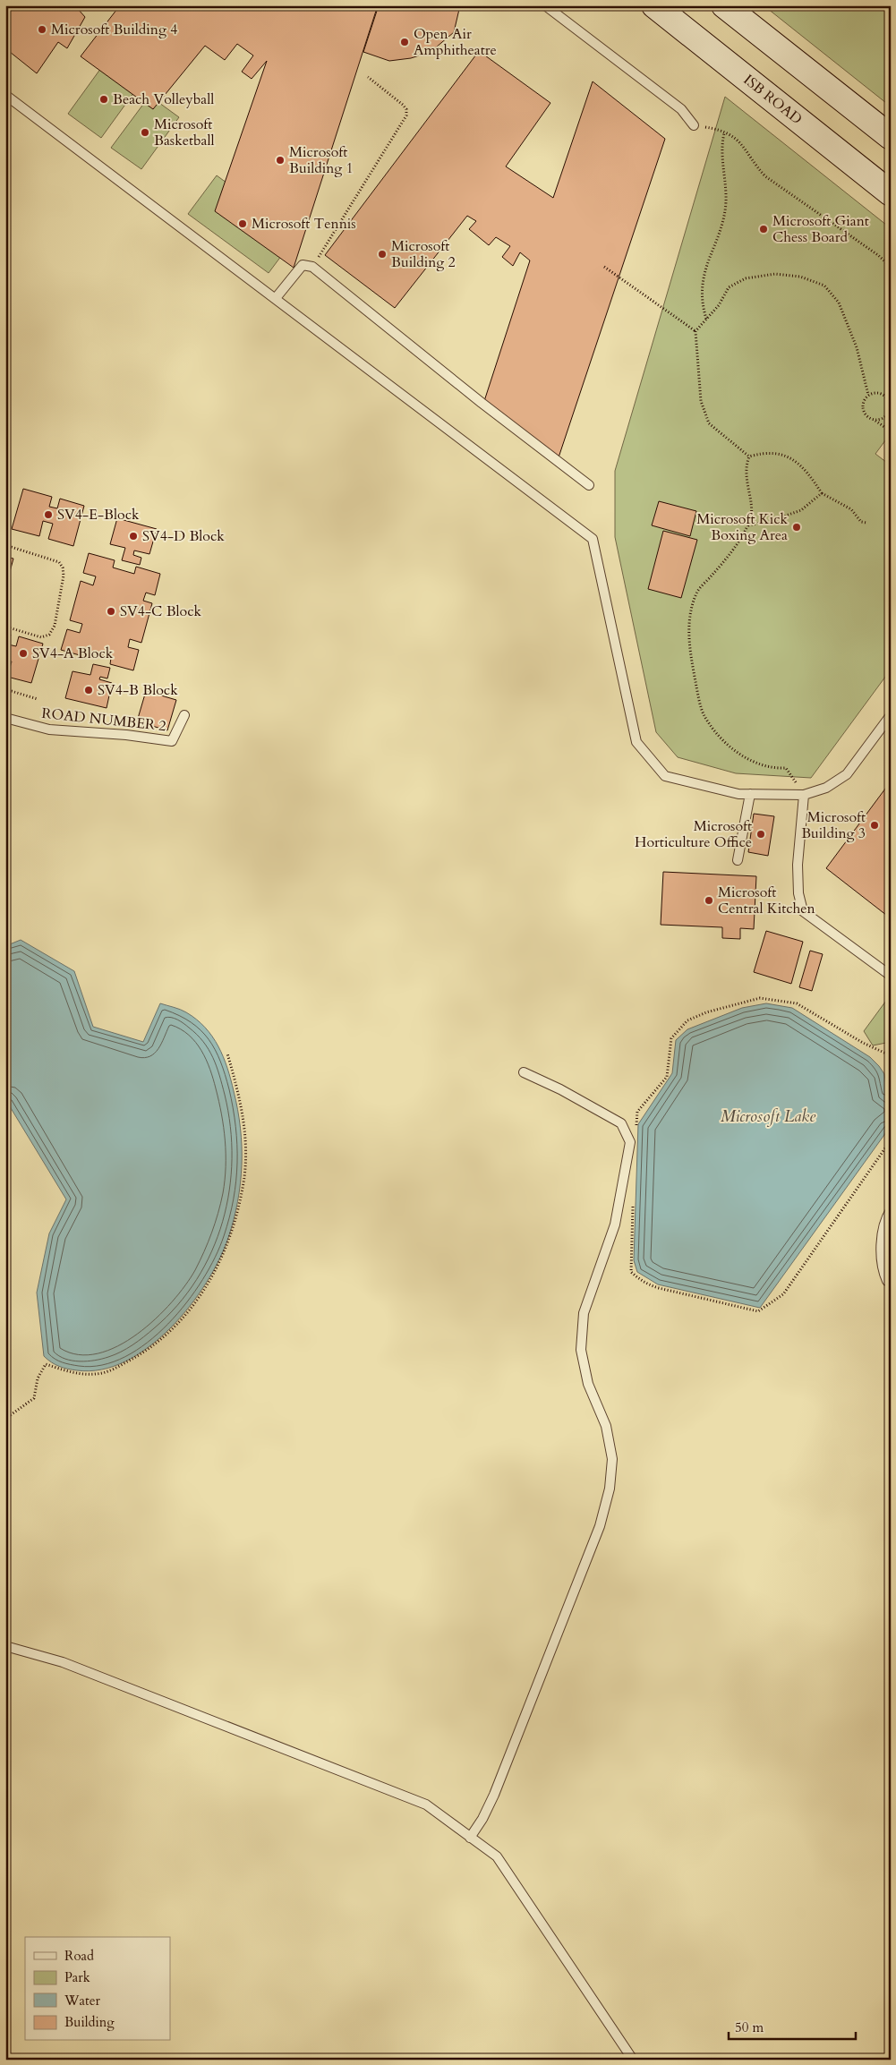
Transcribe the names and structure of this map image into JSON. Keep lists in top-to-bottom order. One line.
{"streets":{"main road":["ISB ROAD"],"lane":["ROAD NUMBER 2"]},"water":["Microsoft Lake"],"places":["Microsoft Building 4","Open Air Amphitheatre","Beach Volleyball","Microsoft Basketball","Microsoft Building 1","Microsoft Tennis","Microsoft Giant Chess Board","Microsoft Building 2","SV4-E-Block","Microsoft Kick Boxing Area","SV4-D Block","SV4-C Block","SV4-A Block","SV4-B Block","Microsoft Building 3","Microsoft Horticulture Office","Microsoft Central Kitchen"],"legend":["Road","Park","Water","Building"],"scale_bar":"50 m"}
